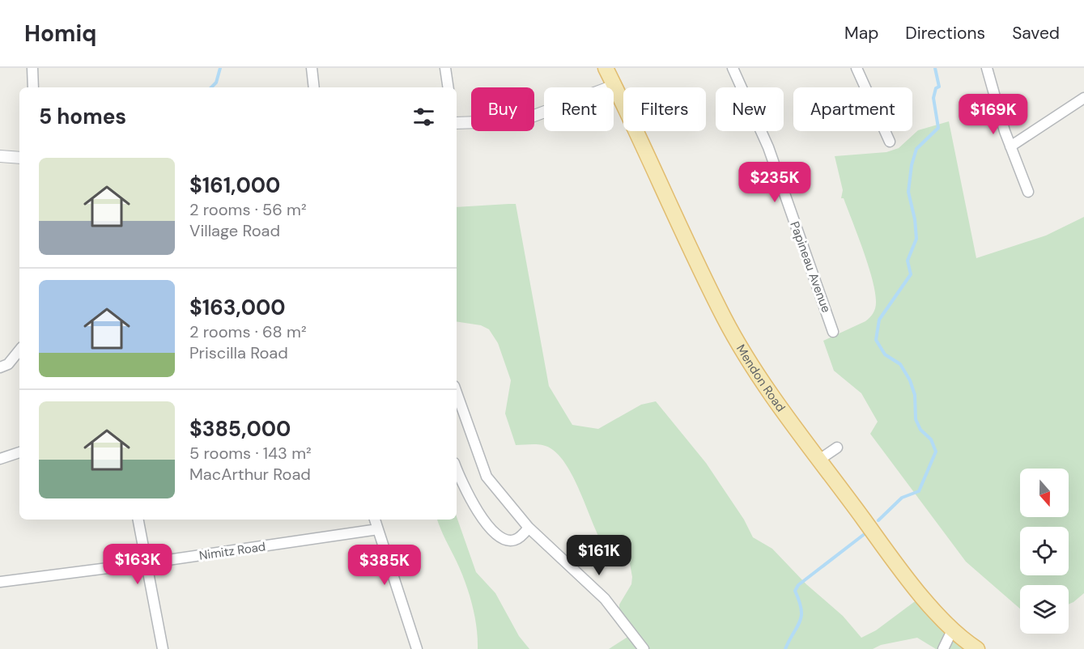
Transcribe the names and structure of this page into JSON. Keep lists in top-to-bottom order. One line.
{"streets":{"main road":["Mendon Road"],"street":["Papineau Avenue","Nimitz Road"]},"north":"bottom","page":{"header":"Homiq","nav":["Map","Directions","Saved"],"chip":["Buy","Rent","Filters","New","Apartment"],"heading":"5 homes","price":["$169K","$235K","$161K","$163K","$385K"],"list":[{"name":"$161,000","note":"2 rooms · 56 m² · Village Road"},{"name":"$163,000","note":"2 rooms · 68 m² · Priscilla Road"},{"name":"$385,000","note":"5 rooms · 143 m² · MacArthur Road"}]}}
